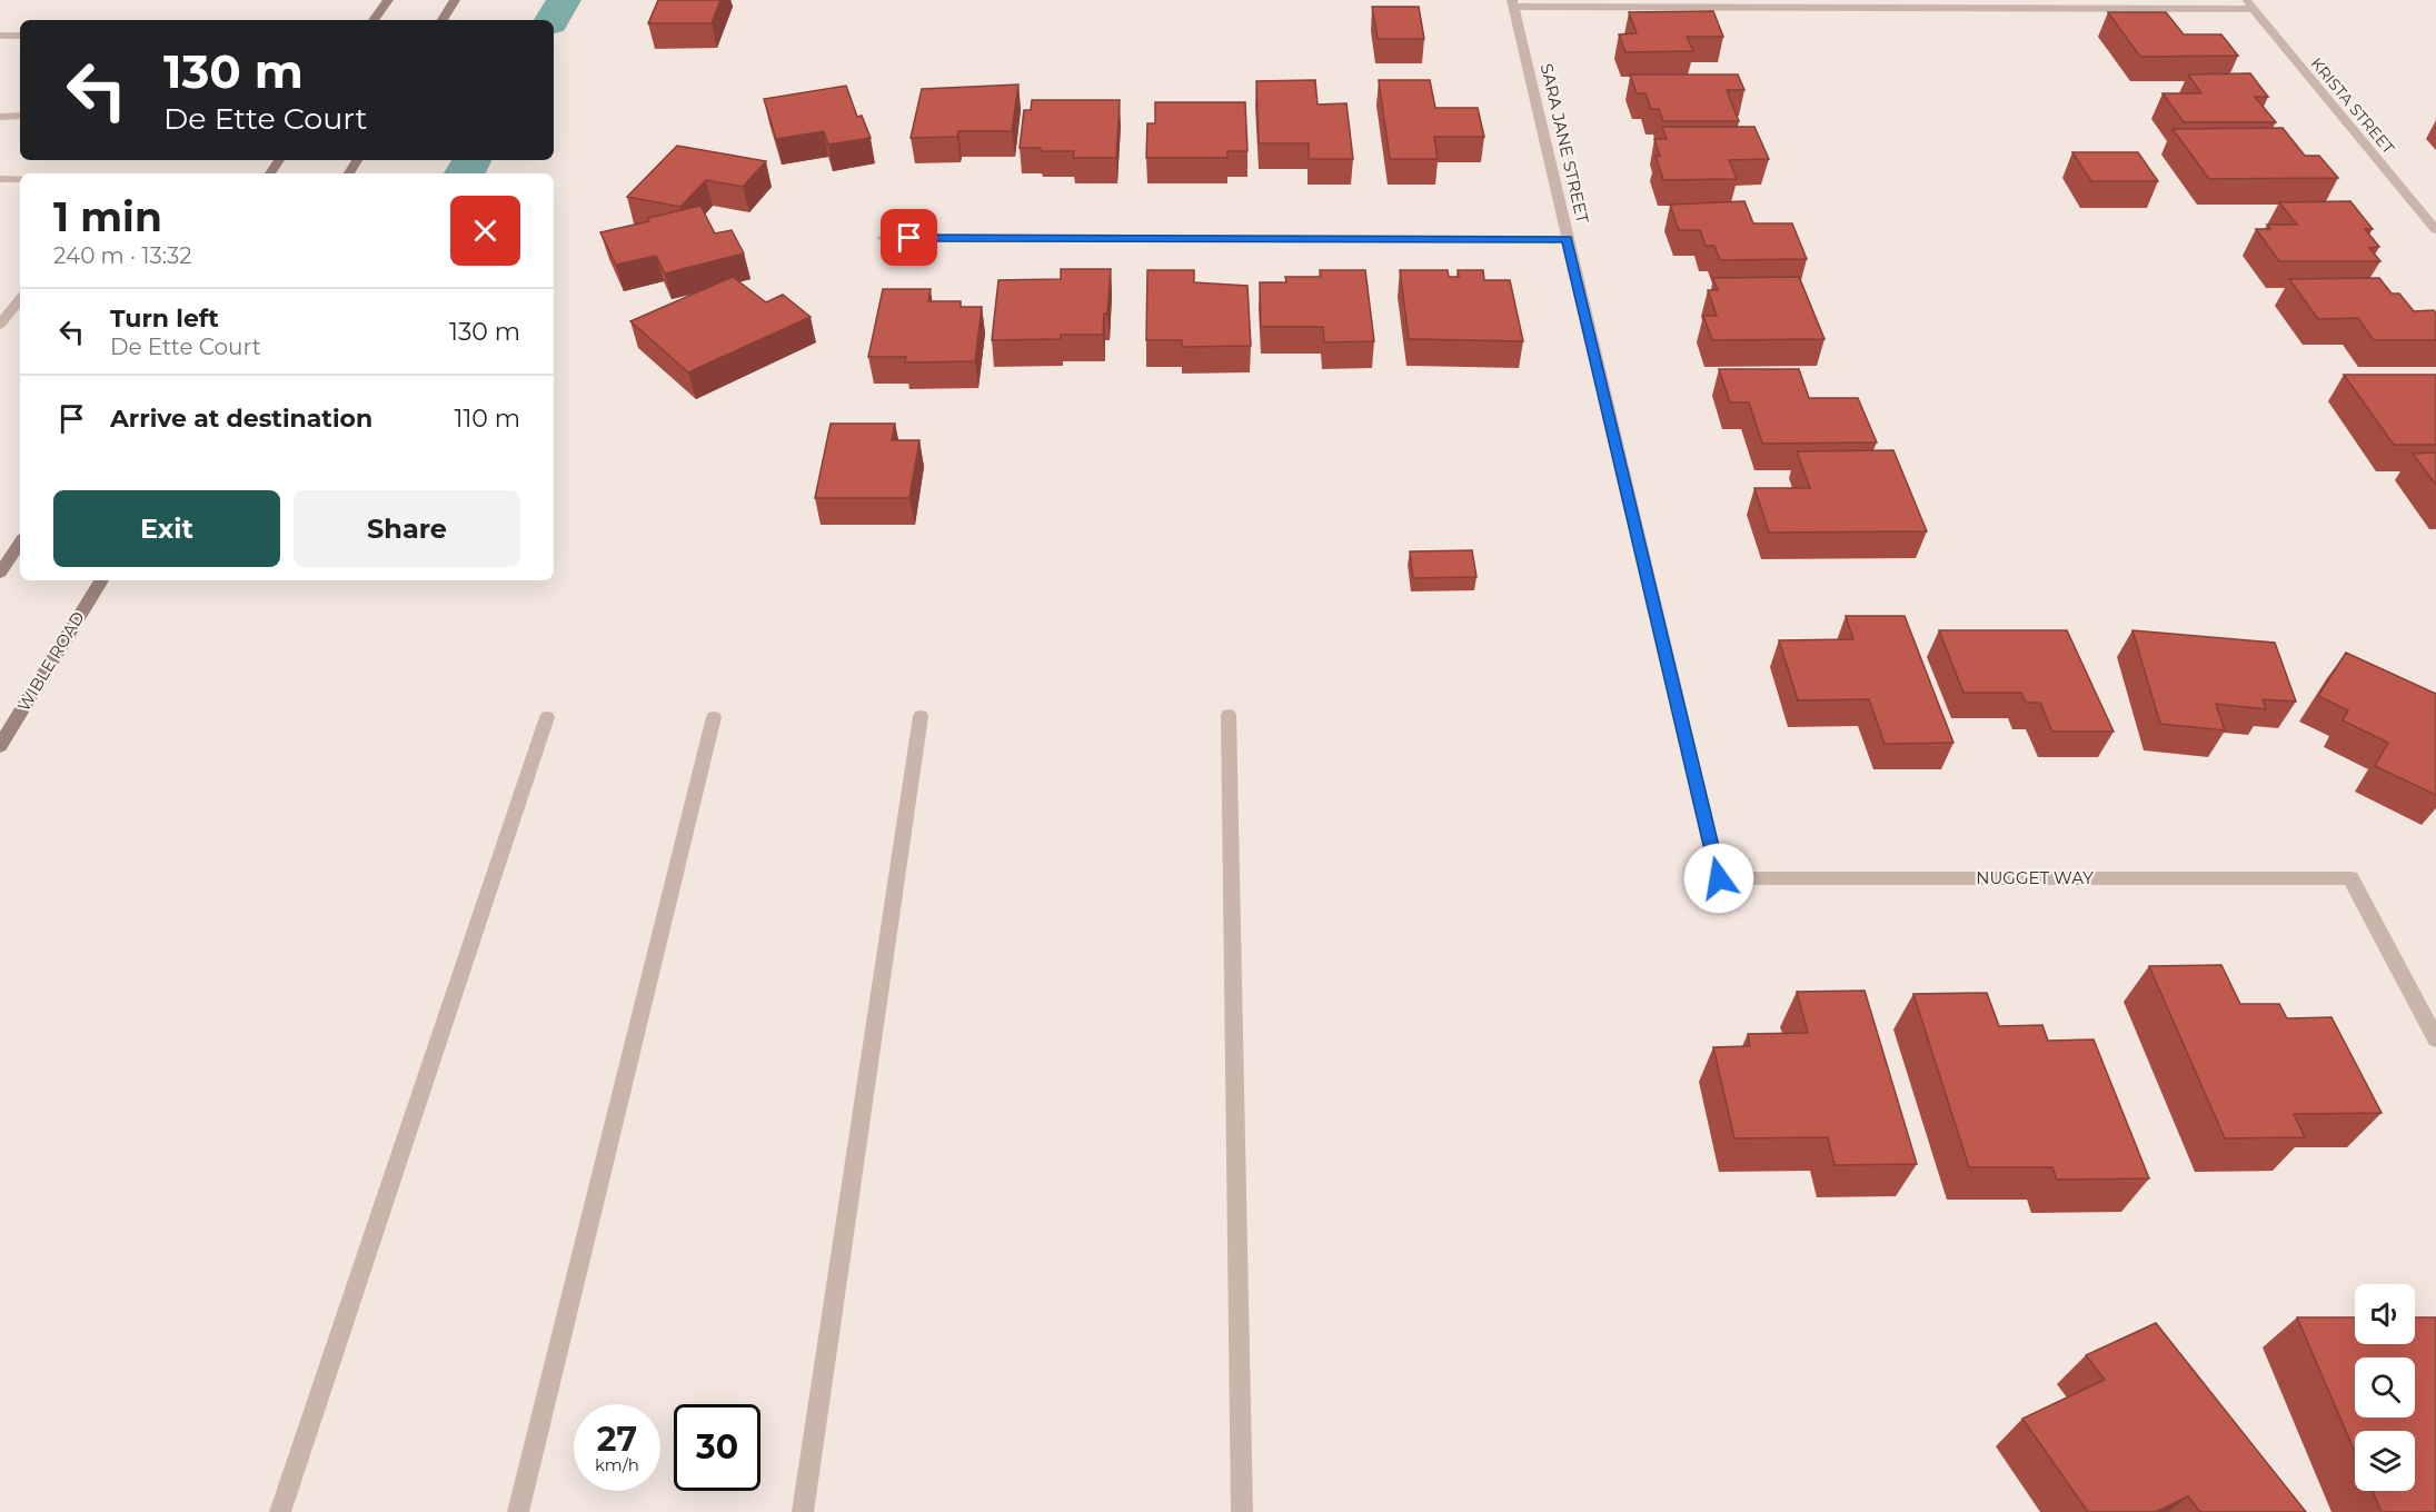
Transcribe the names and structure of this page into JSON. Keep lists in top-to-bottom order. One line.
{"streets":{"street":["KRISTA STREET","SARA JANE STREET","WIBLE ROAD","NUGGET WAY"]},"crossings":[["SARA JANE STREET","NUGGET WAY"]],"page":{"turn":["130 m","De Ette Court"],"heading":["1 min","240 m · 13:32"],"list":[{"name":"Turn left","note":"De Ette Court","value":"130 m"},{"name":"Arrive at destination","value":"110 m"}],"buttons":["Exit","Share"],"speed":"27 km/h","limit":"30"}}
